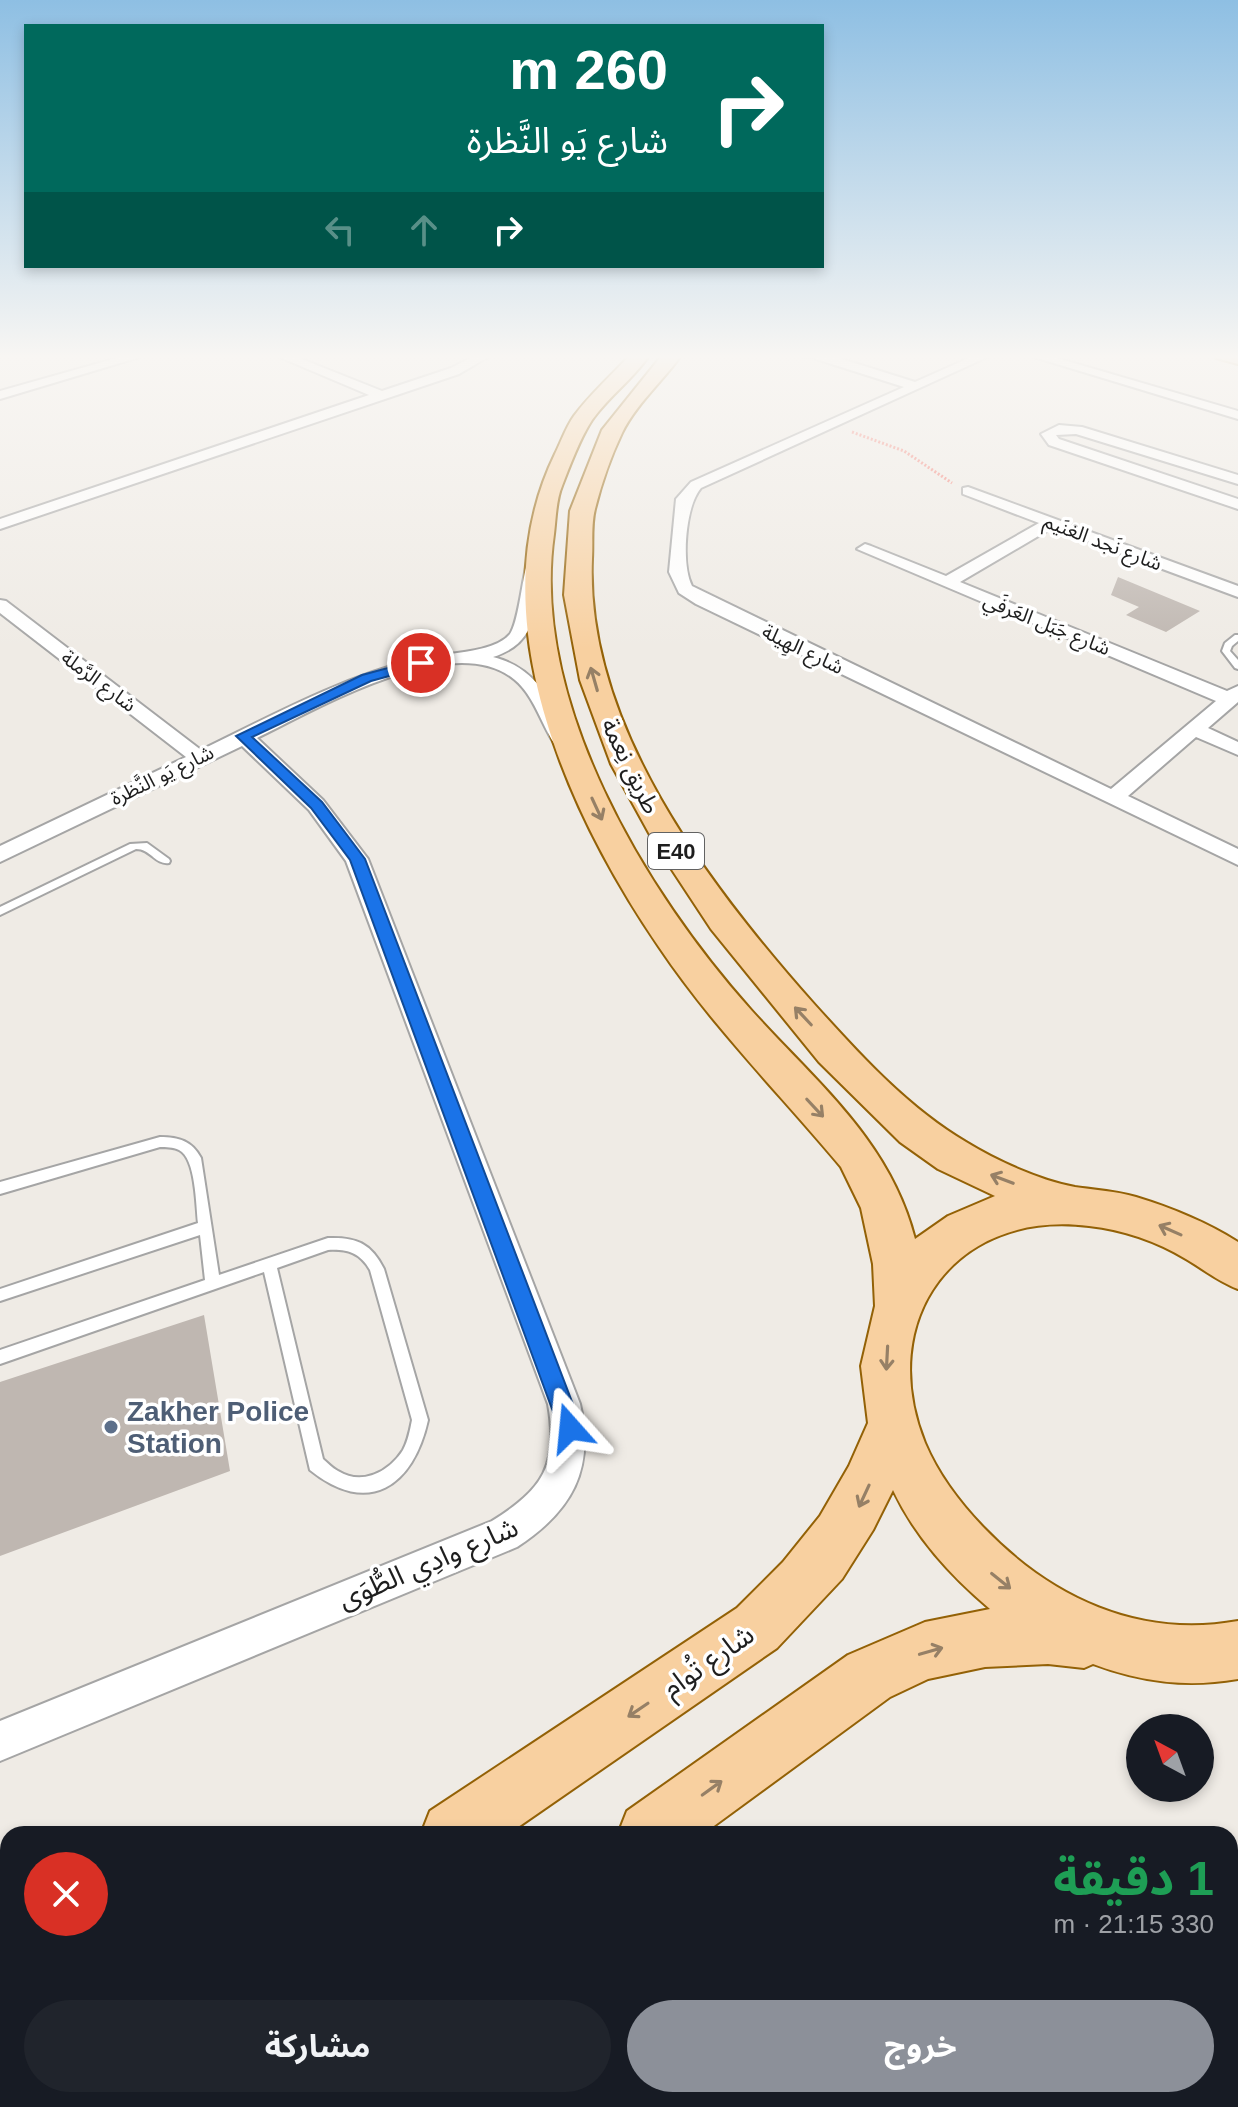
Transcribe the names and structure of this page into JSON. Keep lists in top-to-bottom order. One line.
{"streets":{"main road":["طريق نِعمة","E40","شارع تُوام"],"street":["شارع نَجد الغنَيم","شارع جَبَل العَرفَي","شارع الهِيلة","شارع الرَّملة","شارع يَو النَّظرة","شارع وادِي الطُّوَى"]},"crossings":[["شارع الرَّملة","شارع يَو النَّظرة"],["طريق نِعمة","شارع يَو النَّظرة"],["شارع يَو النَّظرة","شارع وادِي الطُّوَى"]],"one_way":["شارع تُوام"],"places":["Zakher Police Station"],"north":"top left","page":{"turn":["260 m","شارع يَو النَّظرة"],"heading":["1 دقيقة","330 m · 21:15"],"buttons":["خروج","مشاركة"]}}
